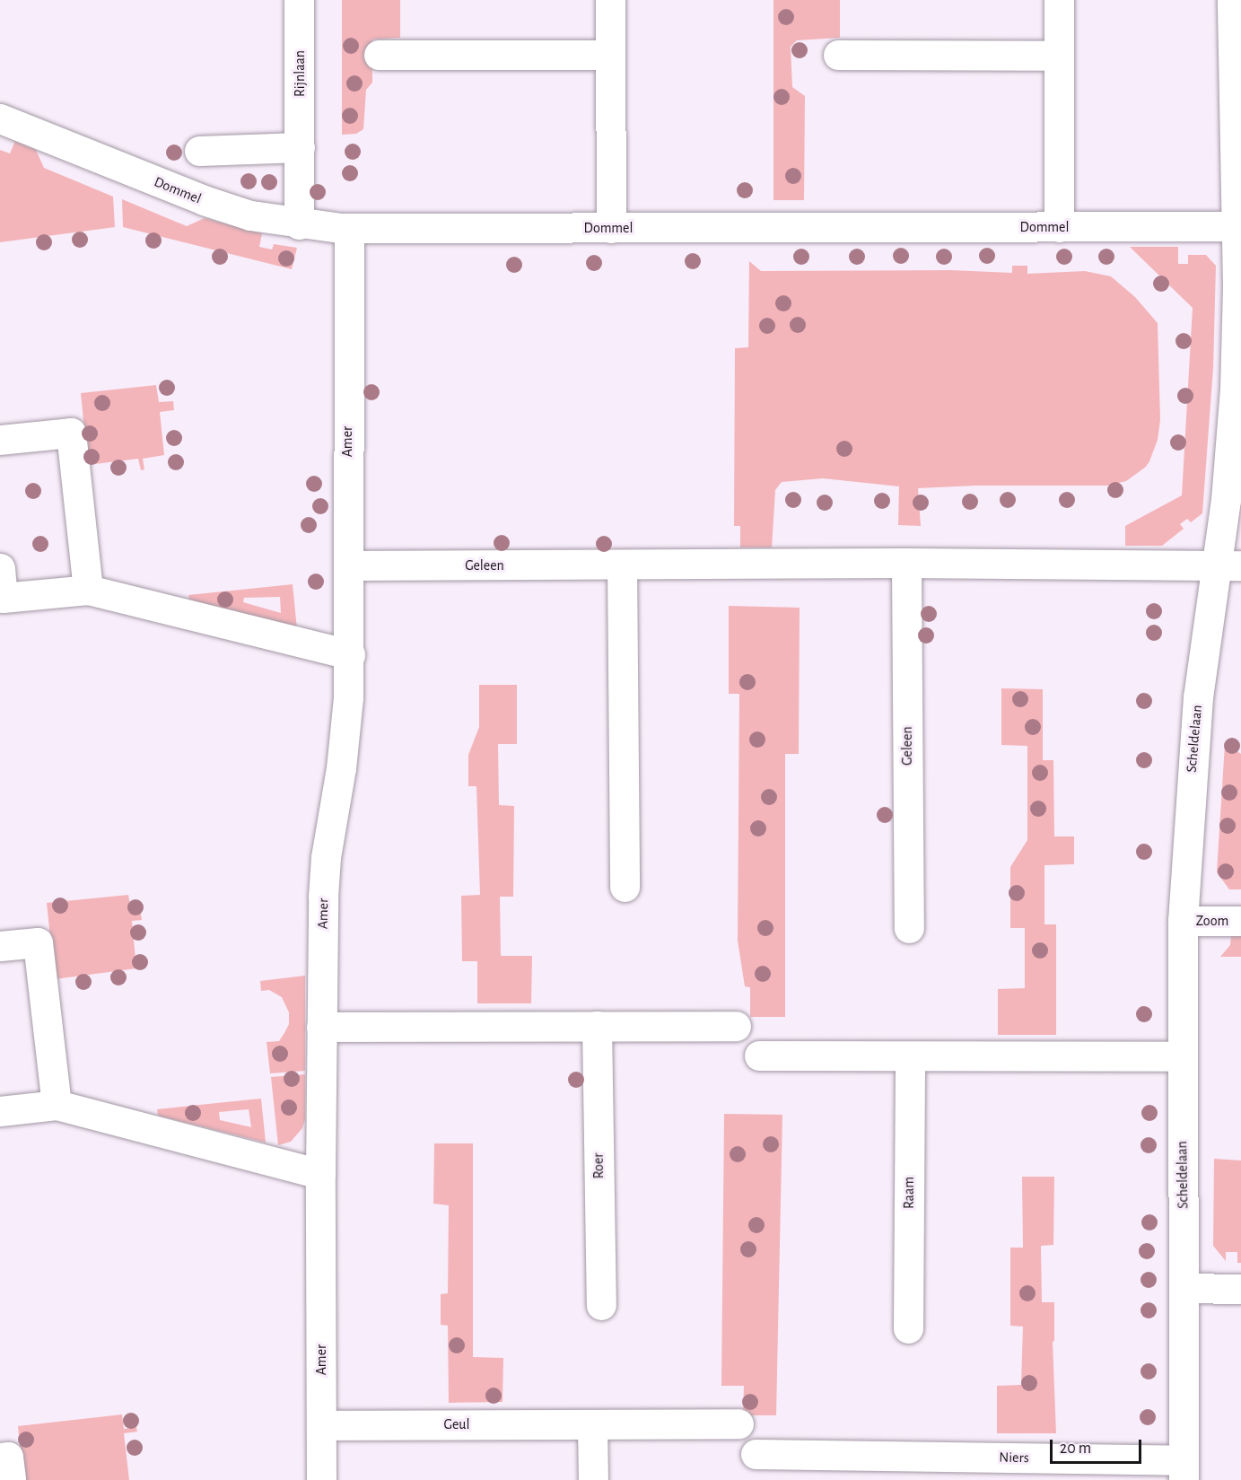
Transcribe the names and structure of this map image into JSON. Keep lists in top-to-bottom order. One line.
{"streets":{"street":["Rijnlaan","Dommel","Amer","Geleen","Scheldelaan","Zoom","Roer","Raam","Geul","Niers"]},"crossings":[["Rijnlaan","Dommel"],["Dommel","Amer"],["Dommel","Scheldelaan"],["Amer","Geleen"],["Amer","Geul"],["Geleen","Scheldelaan"],["Scheldelaan","Zoom"],["Scheldelaan","Niers"]],"scale_bar":"20 m"}
